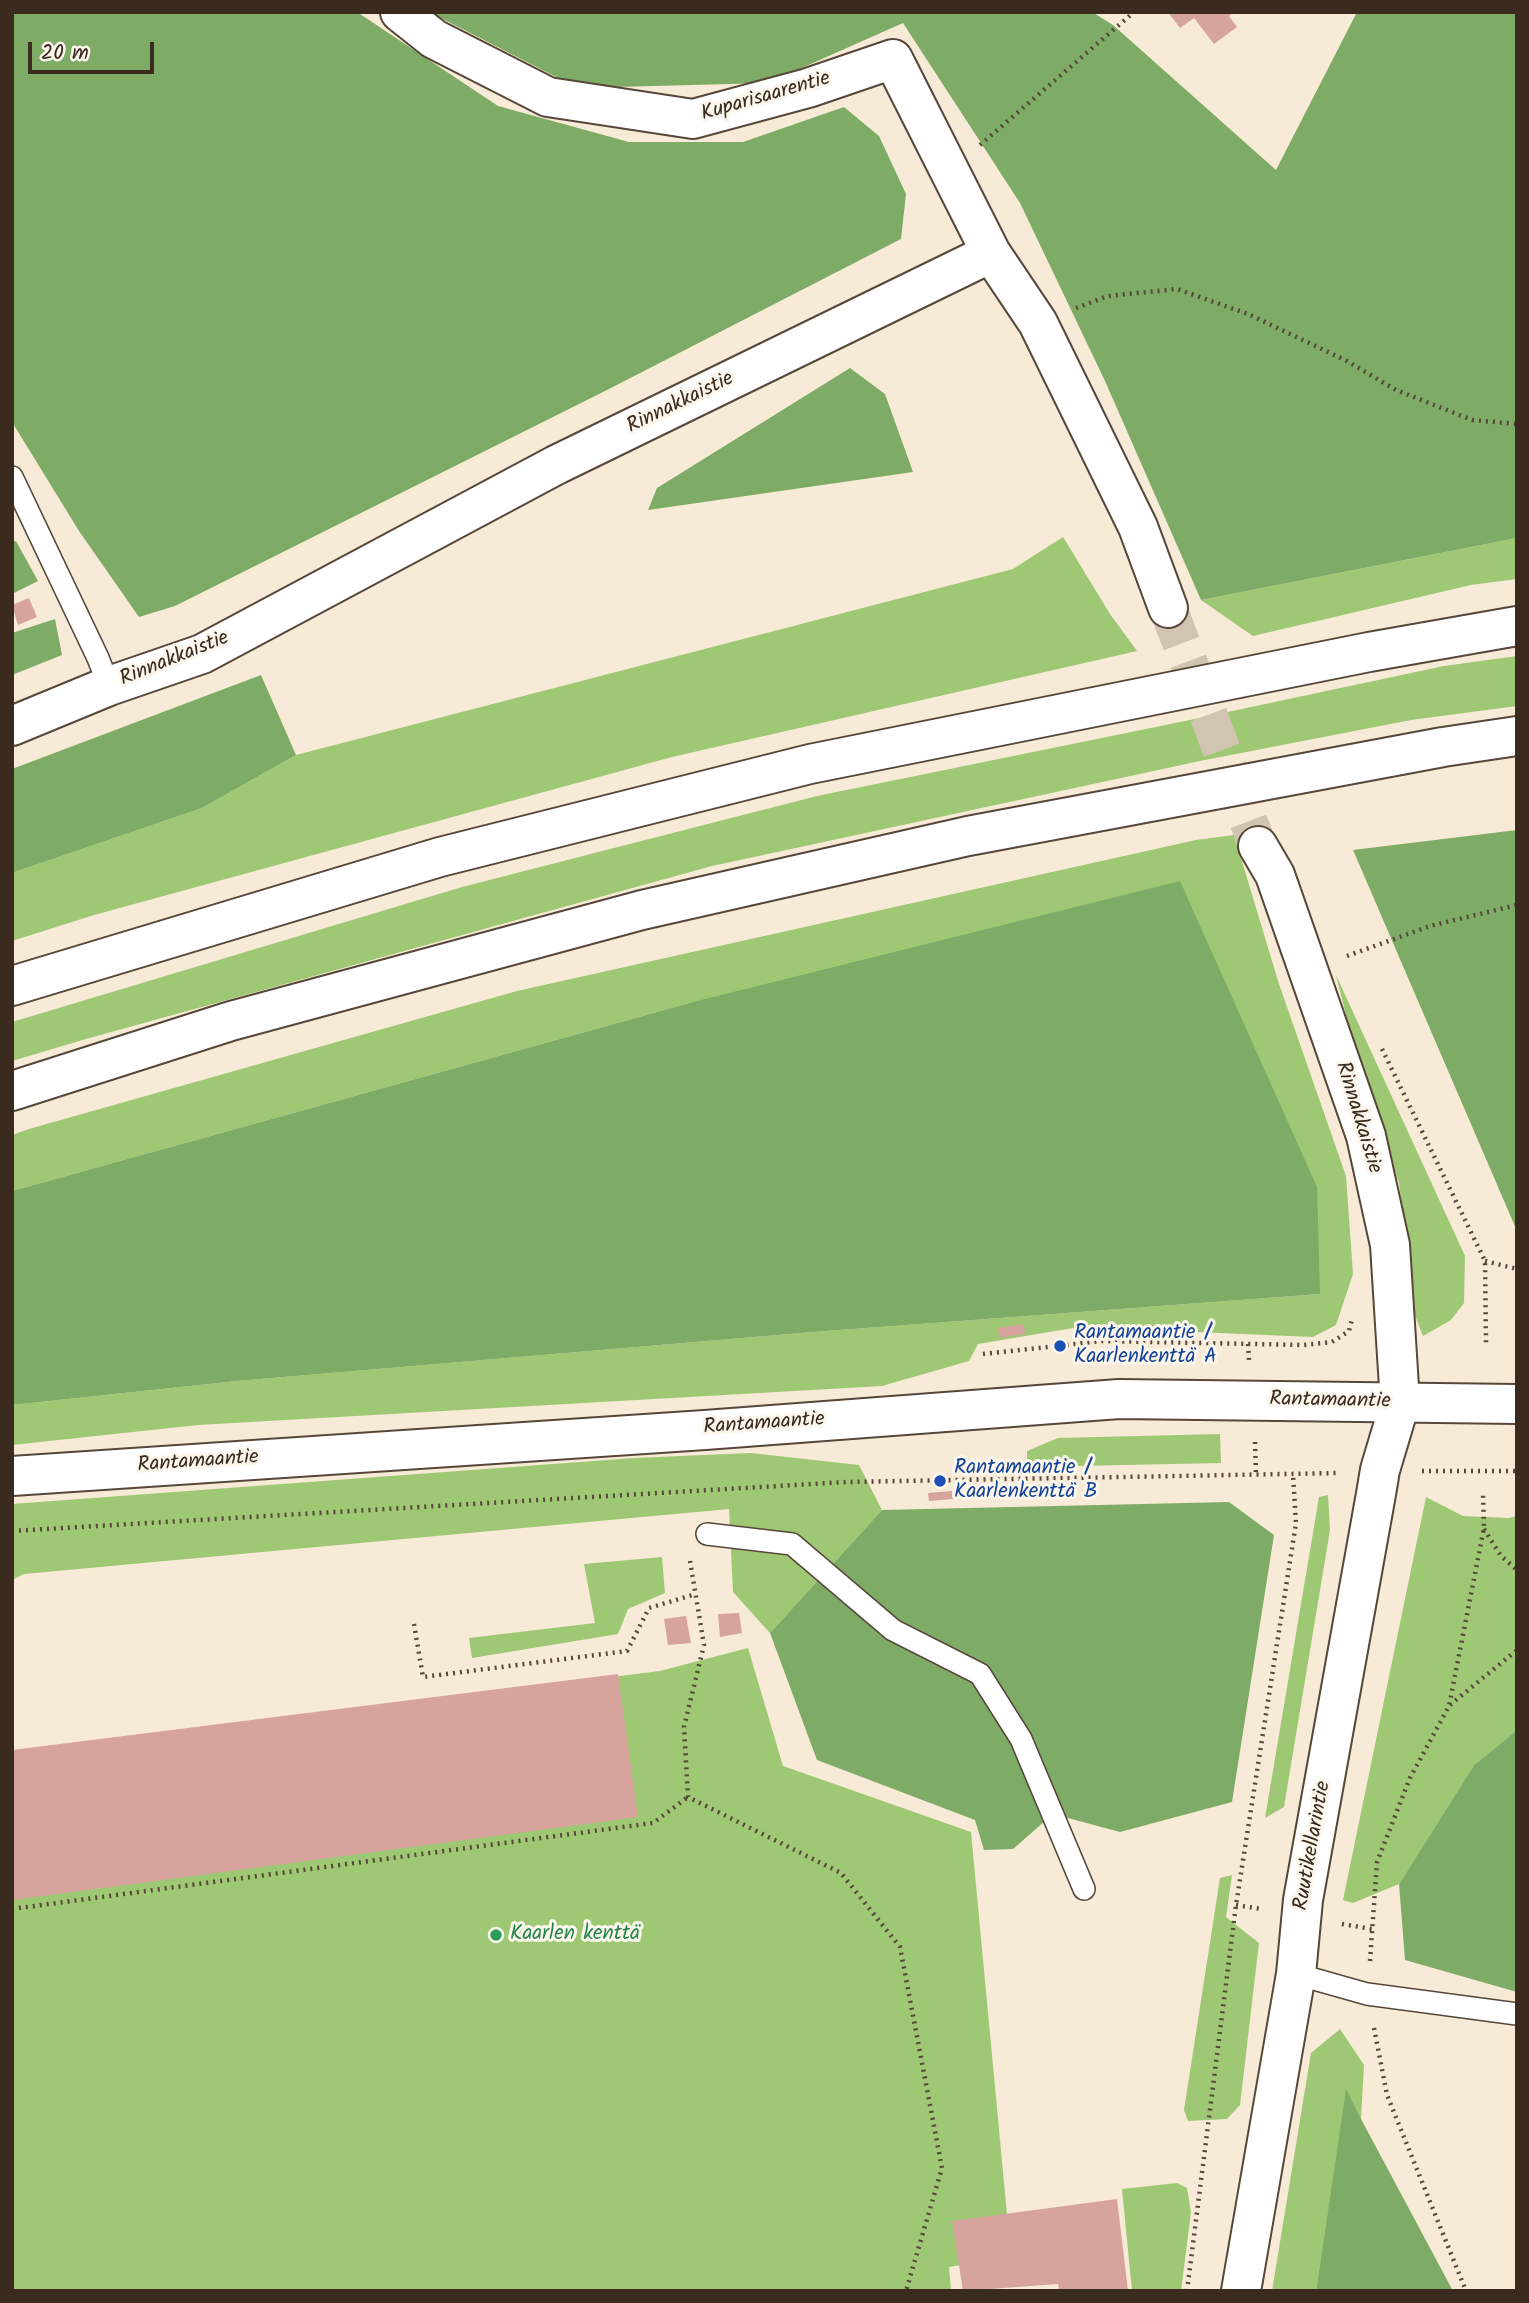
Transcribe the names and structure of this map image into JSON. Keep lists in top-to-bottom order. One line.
{"streets":{"main road":["Kuparisaarentie","Rinnakkaistie","Rantamaantie","Ruutikellarintie"]},"crossings":[["Kuparisaarentie","Rinnakkaistie"],["Rinnakkaistie","Rantamaantie"],["Rinnakkaistie","Ruutikellarintie"],["Rantamaantie","Ruutikellarintie"]],"places":["Rantamaantie / Kaarlenkenttä A","Rantamaantie / Kaarlenkenttä B","Kaarlen kenttä"],"scale_bar":"20 m"}
